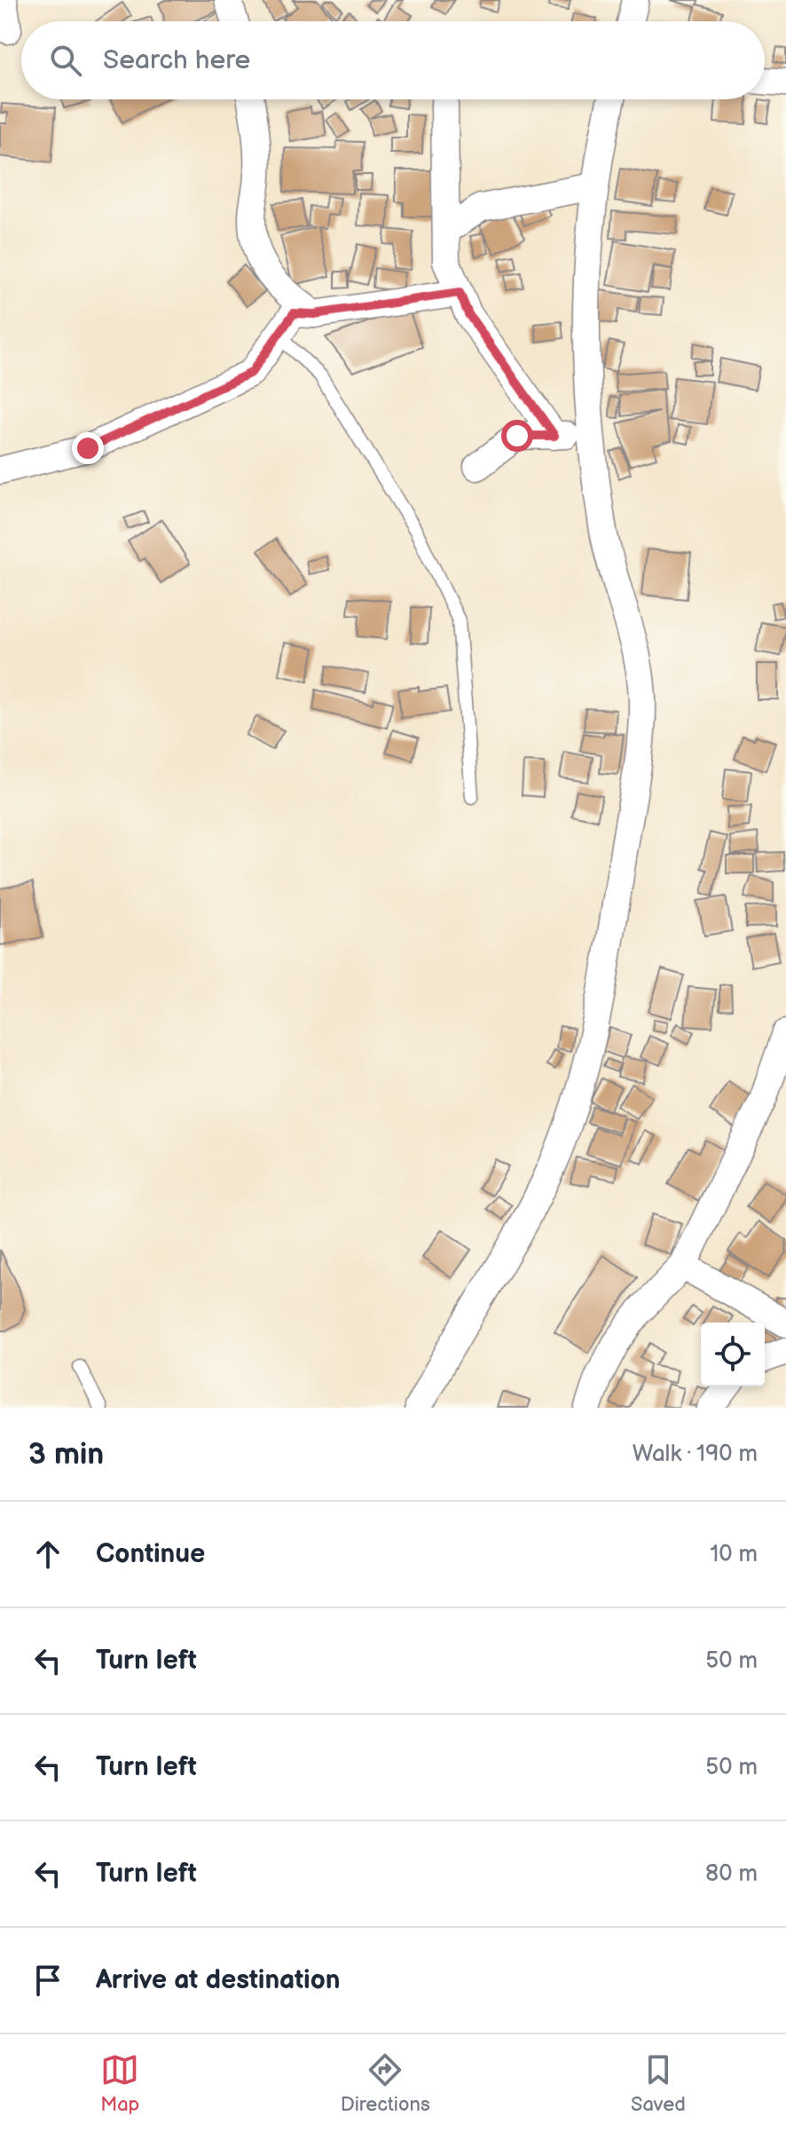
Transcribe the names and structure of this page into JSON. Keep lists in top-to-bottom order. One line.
{"page":{"search":"Search here","heading":["3 min","Walk · 190 m"],"list":[["Continue","10 m"],["Turn left","50 m"],["Turn left","50 m"],["Turn left","80 m"],"Arrive at destination"],"nav":["Map","Directions","Saved"]}}
